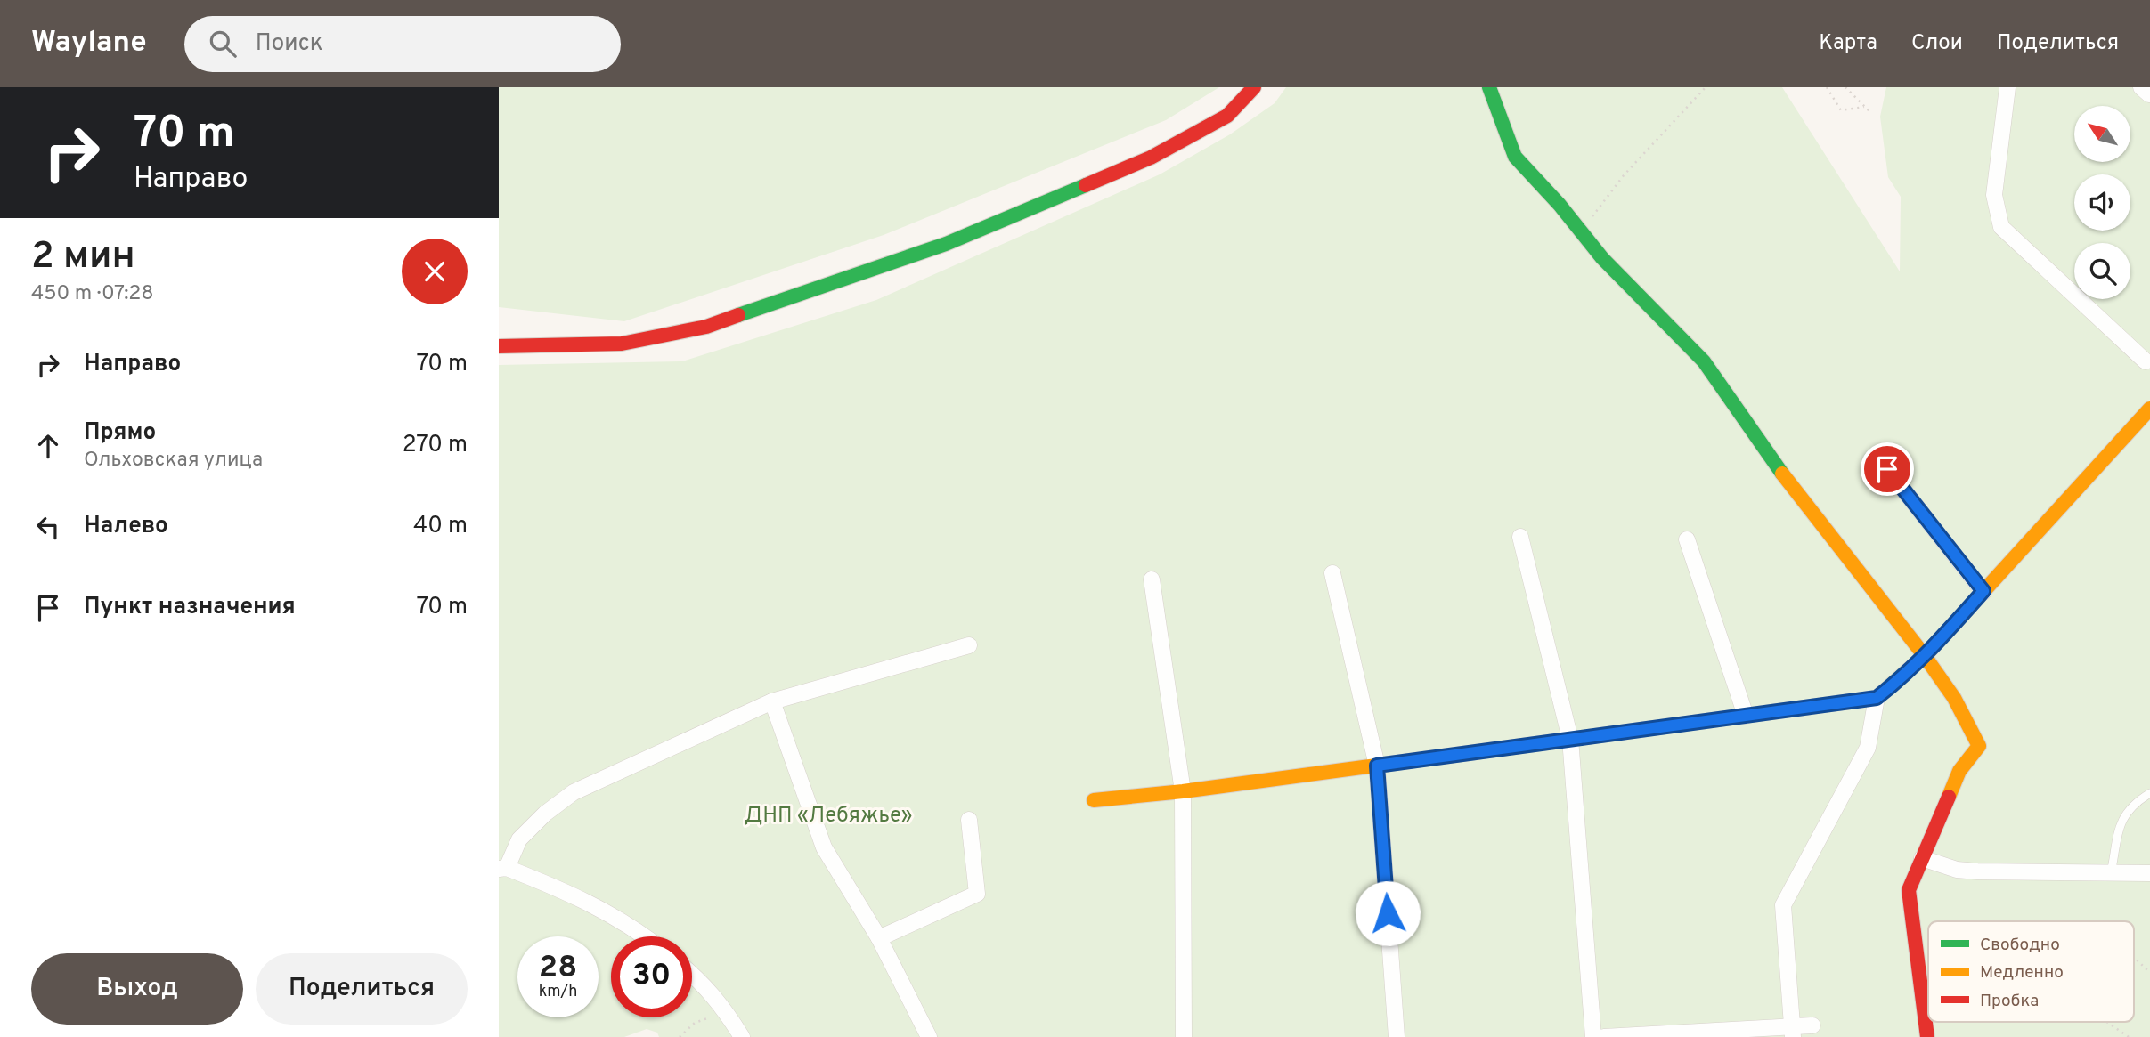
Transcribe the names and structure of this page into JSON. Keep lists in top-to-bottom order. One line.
{"parks":["ДНП «Лебяжье»"],"legend":["Свободно","Медленно","Пробка"],"north":"top left","page":{"header":"Waylane","search":"Поиск","nav":["Карта","Слои","Поделиться"],"turn":["70 m","Направо"],"heading":["2 мин","450 m · 07:28"],"list":[{"name":"Направо","value":"70 m"},{"name":"Прямо","note":"Ольховская улица","value":"270 m"},{"name":"Налево","value":"40 m"},{"name":"Пункт назначения","value":"70 m"}],"speed":"28 km/h","limit":"30","buttons":["Выход","Поделиться"]}}
